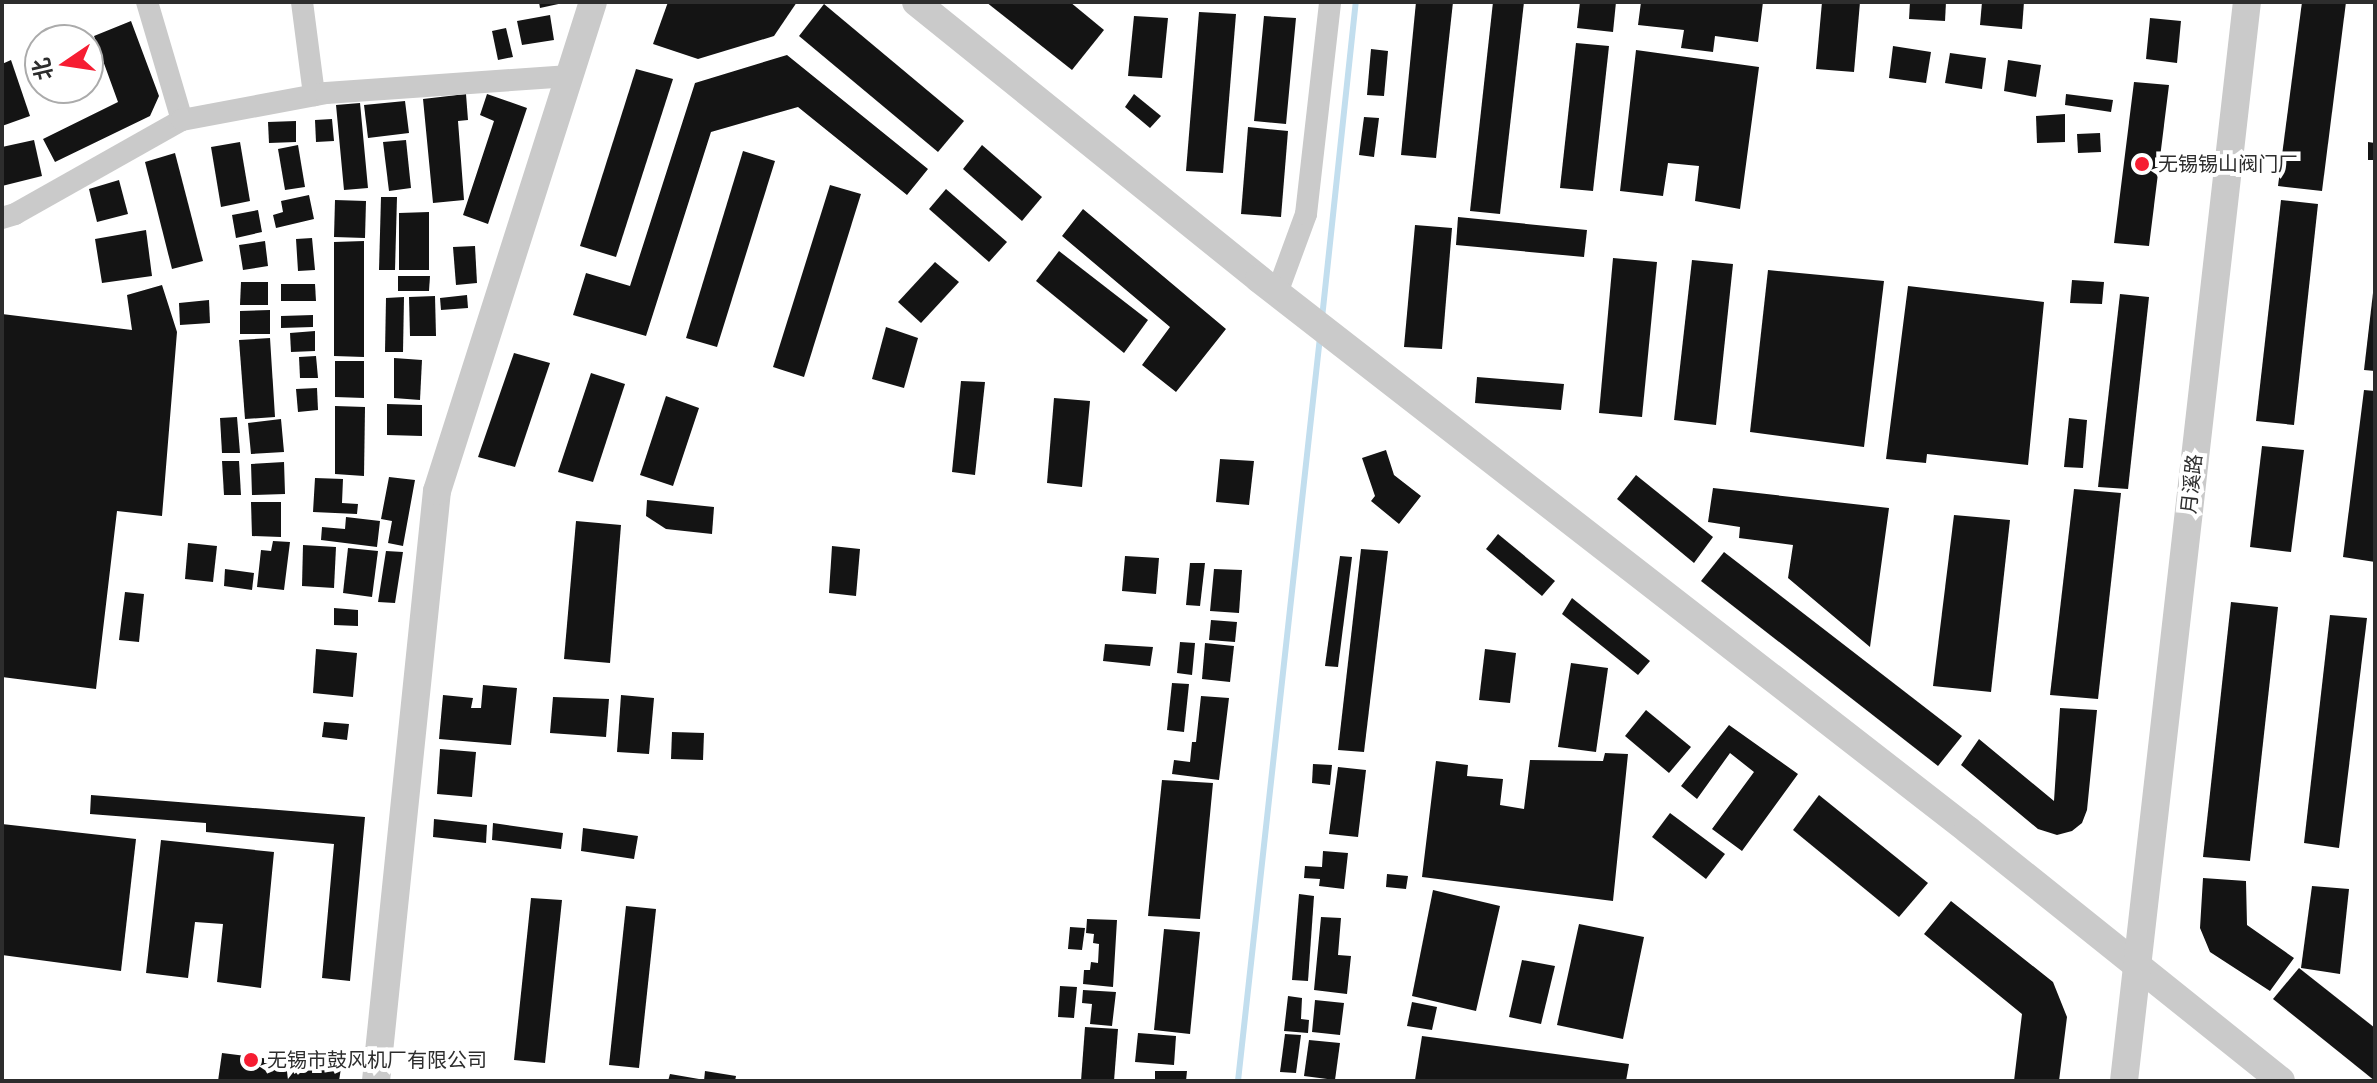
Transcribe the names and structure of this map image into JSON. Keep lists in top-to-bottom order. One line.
{"streets":{"street":["月溪路"]},"places":["无锡锡山阀门厂","无锡市鼓风机厂有限公司"],"north":"left"}
